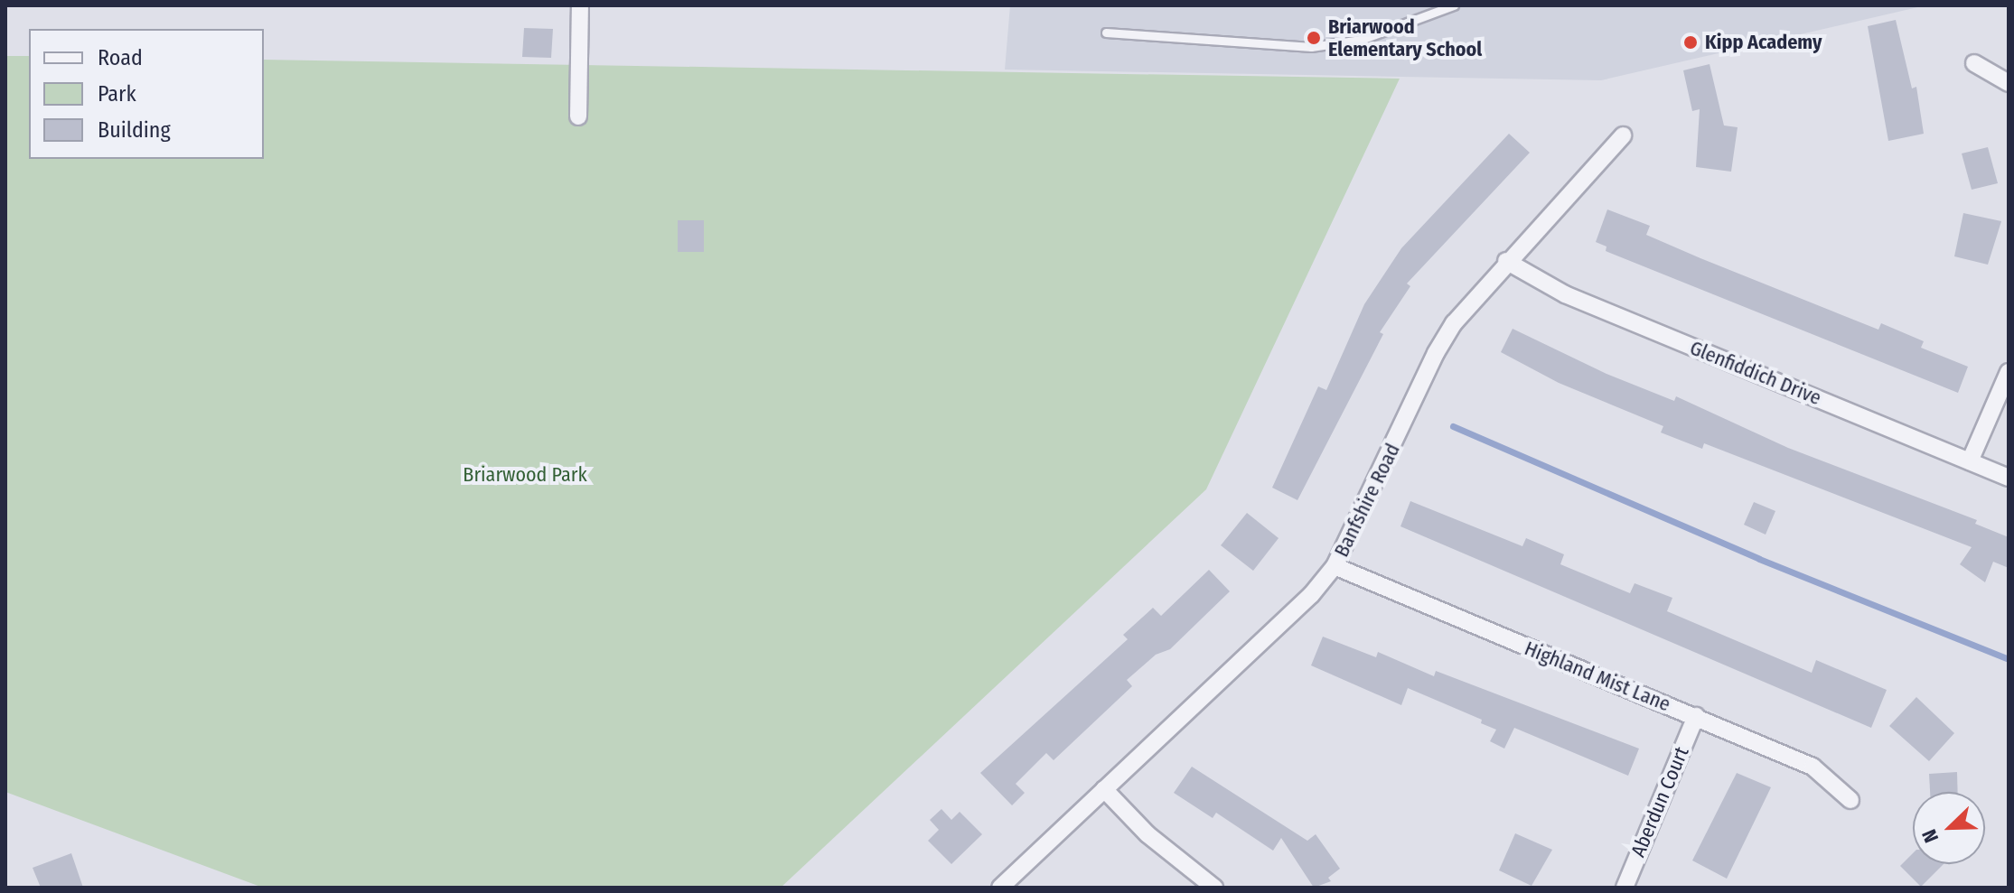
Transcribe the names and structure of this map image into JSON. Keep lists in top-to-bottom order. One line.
{"streets":{"street":["Glenfiddich Drive","Banfshire Road","Highland Mist Lane","Aberdun Court"]},"crossings":[["Glenfiddich Drive","Banfshire Road"],["Banfshire Road","Highland Mist Lane"],["Highland Mist Lane","Aberdun Court"]],"parks":["Briarwood Park"],"places":["Briarwood Elementary School","Kipp Academy"],"legend":["Road","Park","Building"],"north":"bottom left"}
